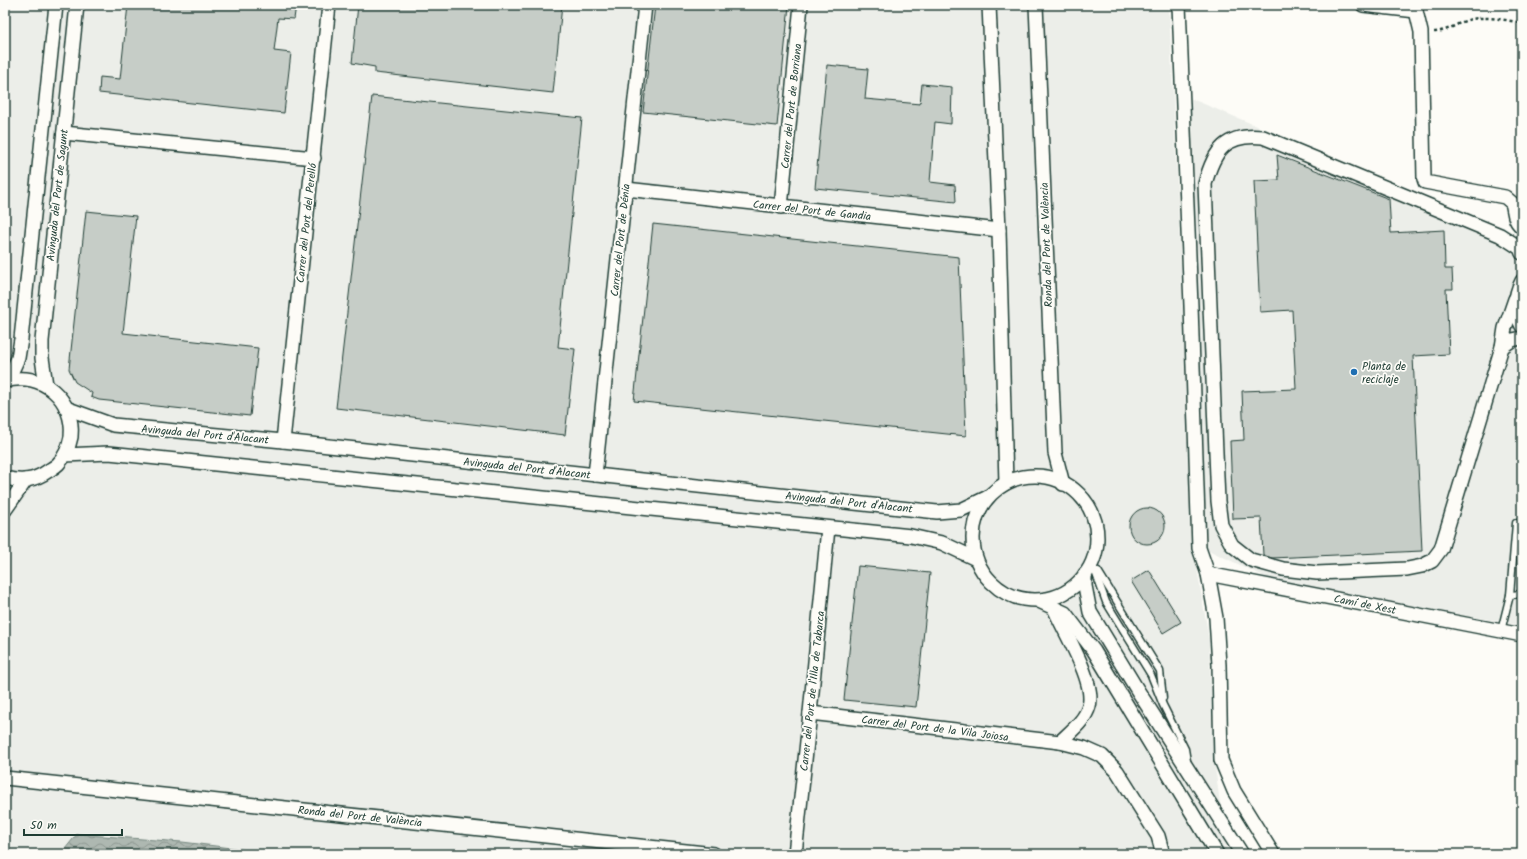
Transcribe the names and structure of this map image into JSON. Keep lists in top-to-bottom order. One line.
{"streets":{"street":["Carrer del Port de Borriana","Avinguda del Port de Sagunt","Carrer del Port de Gandia","Carrer del Port del Perelló","Carrer del Port de Dénia","Ronda del Port de València","Avinguda del Port d'Alacant","Camí de Xest","Carrer del Port de l'Illa de Tabarca","Carrer del Port de la Vila Joiosa"]},"crossings":[["Carrer del Port de Borriana","Carrer del Port de Gandia"],["Carrer del Port de Gandia","Carrer del Port de Dénia"],["Carrer del Port del Perelló","Avinguda del Port d'Alacant"],["Carrer del Port de Dénia","Avinguda del Port d'Alacant"],["Ronda del Port de València","Avinguda del Port d'Alacant"],["Carrer del Port de l'Illa de Tabarca","Carrer del Port de la Vila Joiosa"]],"places":["Planta de reciclaje"],"scale_bar":"50 m"}
